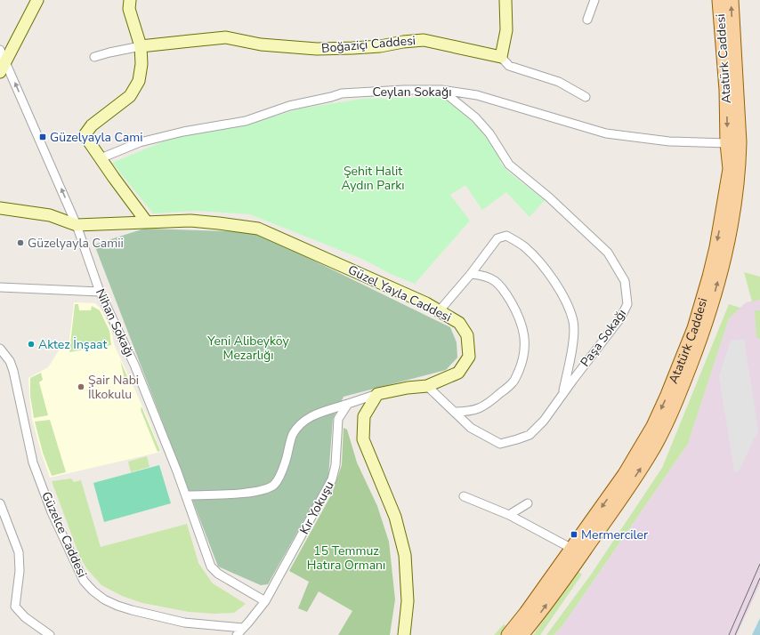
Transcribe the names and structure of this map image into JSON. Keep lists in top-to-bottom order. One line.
{"streets":{"main road":["Boğaziçi Caddesi","Atatürk Caddesi","Güzel Yayla Caddesi"],"street":["Ceylan Sokağı","Nihan Sokağı","Paşa Sokağı","Kır Yokuşu","Güzelce Caddesi"]},"crossings":[["Atatürk Caddesi","Ceylan Sokağı"],["Ceylan Sokağı","Paşa Sokağı"],["Güzel Yayla Caddesi","Nihan Sokağı"],["Güzel Yayla Caddesi","Paşa Sokağı"],["Nihan Sokağı","Kır Yokuşu"],["Kır Yokuşu","Güzelce Caddesi"]],"parks":["Şehit Halit Aydın Parkı","Yeni Alibeyköy Mezarlığı","15 Temmuz Hatıra Ormanı"],"places":{"transit":["Güzelyayla Cami","Mermerciler"],"other":["Güzelyayla Camii","Aktez İnşaat","Şair Nabi İlkokulu"]}}
